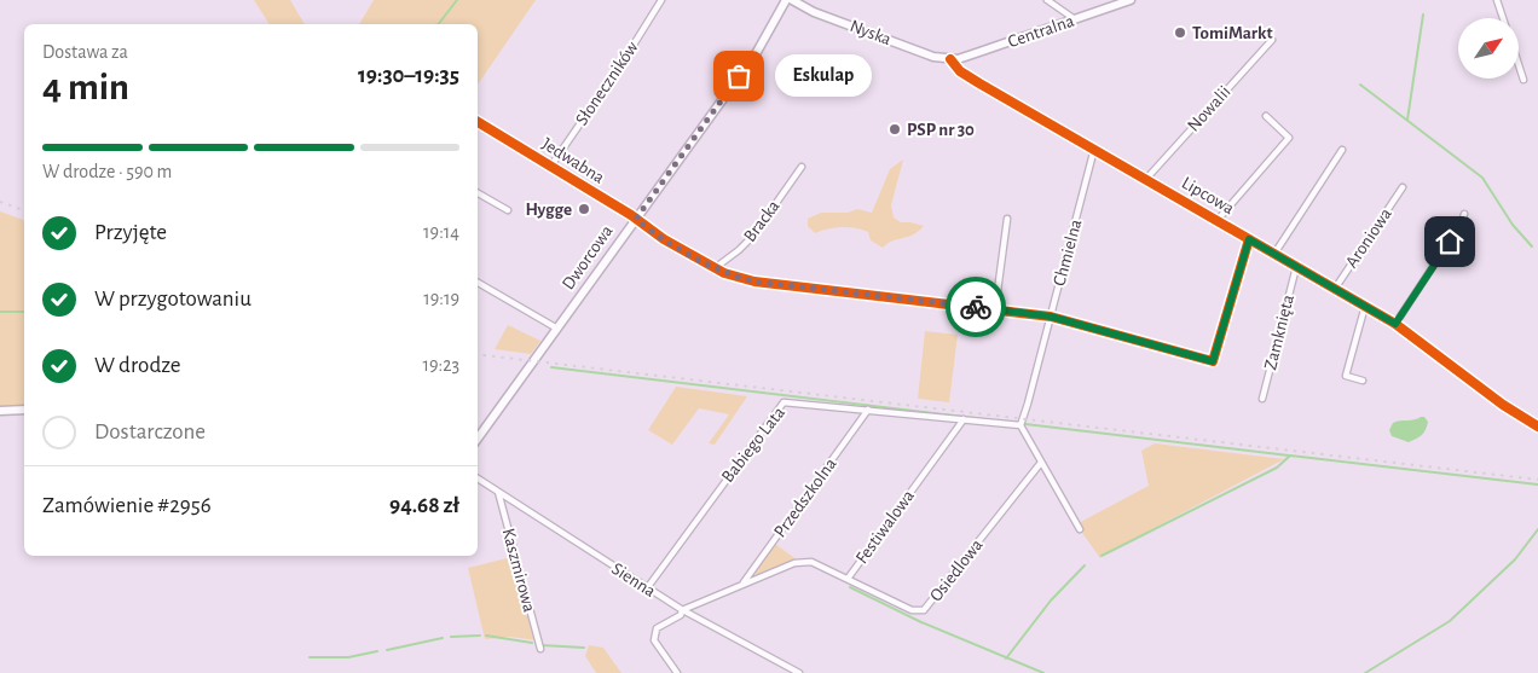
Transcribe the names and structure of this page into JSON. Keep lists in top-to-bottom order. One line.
{"streets":{"street":["Centralna","Nyska","Słoneczników","Nowalii","Jedwabna","Lipcowa","Bracka","Aroniowa","Chmielna","Dworcowa","Zamknięta","Babiego Lata","Przedszkolna","Festiwalowa","Kaszmirowa","Osiedlowa","Sienna"]},"crossings":[["Centralna","Nyska"],["Centralna","Lipcowa"],["Nyska","Lipcowa"],["Słoneczników","Jedwabna"],["Nowalii","Lipcowa"],["Jedwabna","Lipcowa"],["Jedwabna","Bracka"],["Jedwabna","Chmielna"],["Jedwabna","Dworcowa"],["Lipcowa","Aroniowa"],["Lipcowa","Chmielna"],["Lipcowa","Zamknięta"],["Chmielna","Babiego Lata"],["Babiego Lata","Przedszkolna"],["Babiego Lata","Festiwalowa"],["Babiego Lata","Sienna"],["Przedszkolna","Festiwalowa"],["Festiwalowa","Osiedlowa"],["Festiwalowa","Sienna"],["Kaszmirowa","Sienna"]],"places":["TomiMarkt","Eskulap","PSP nr 30","Hygge"],"north":"top right","page":{"heading":["4 min","Dostawa za","19:30–19:35"],"panel":["Zamówienie #2956","94.68 zł"],"bubble":"Eskulap","bar":"W drodze · 590 m","list":[["Przyjęte","19:14"],["W przygotowaniu","19:19"],["W drodze","19:23"],"Dostarczone"]}}
